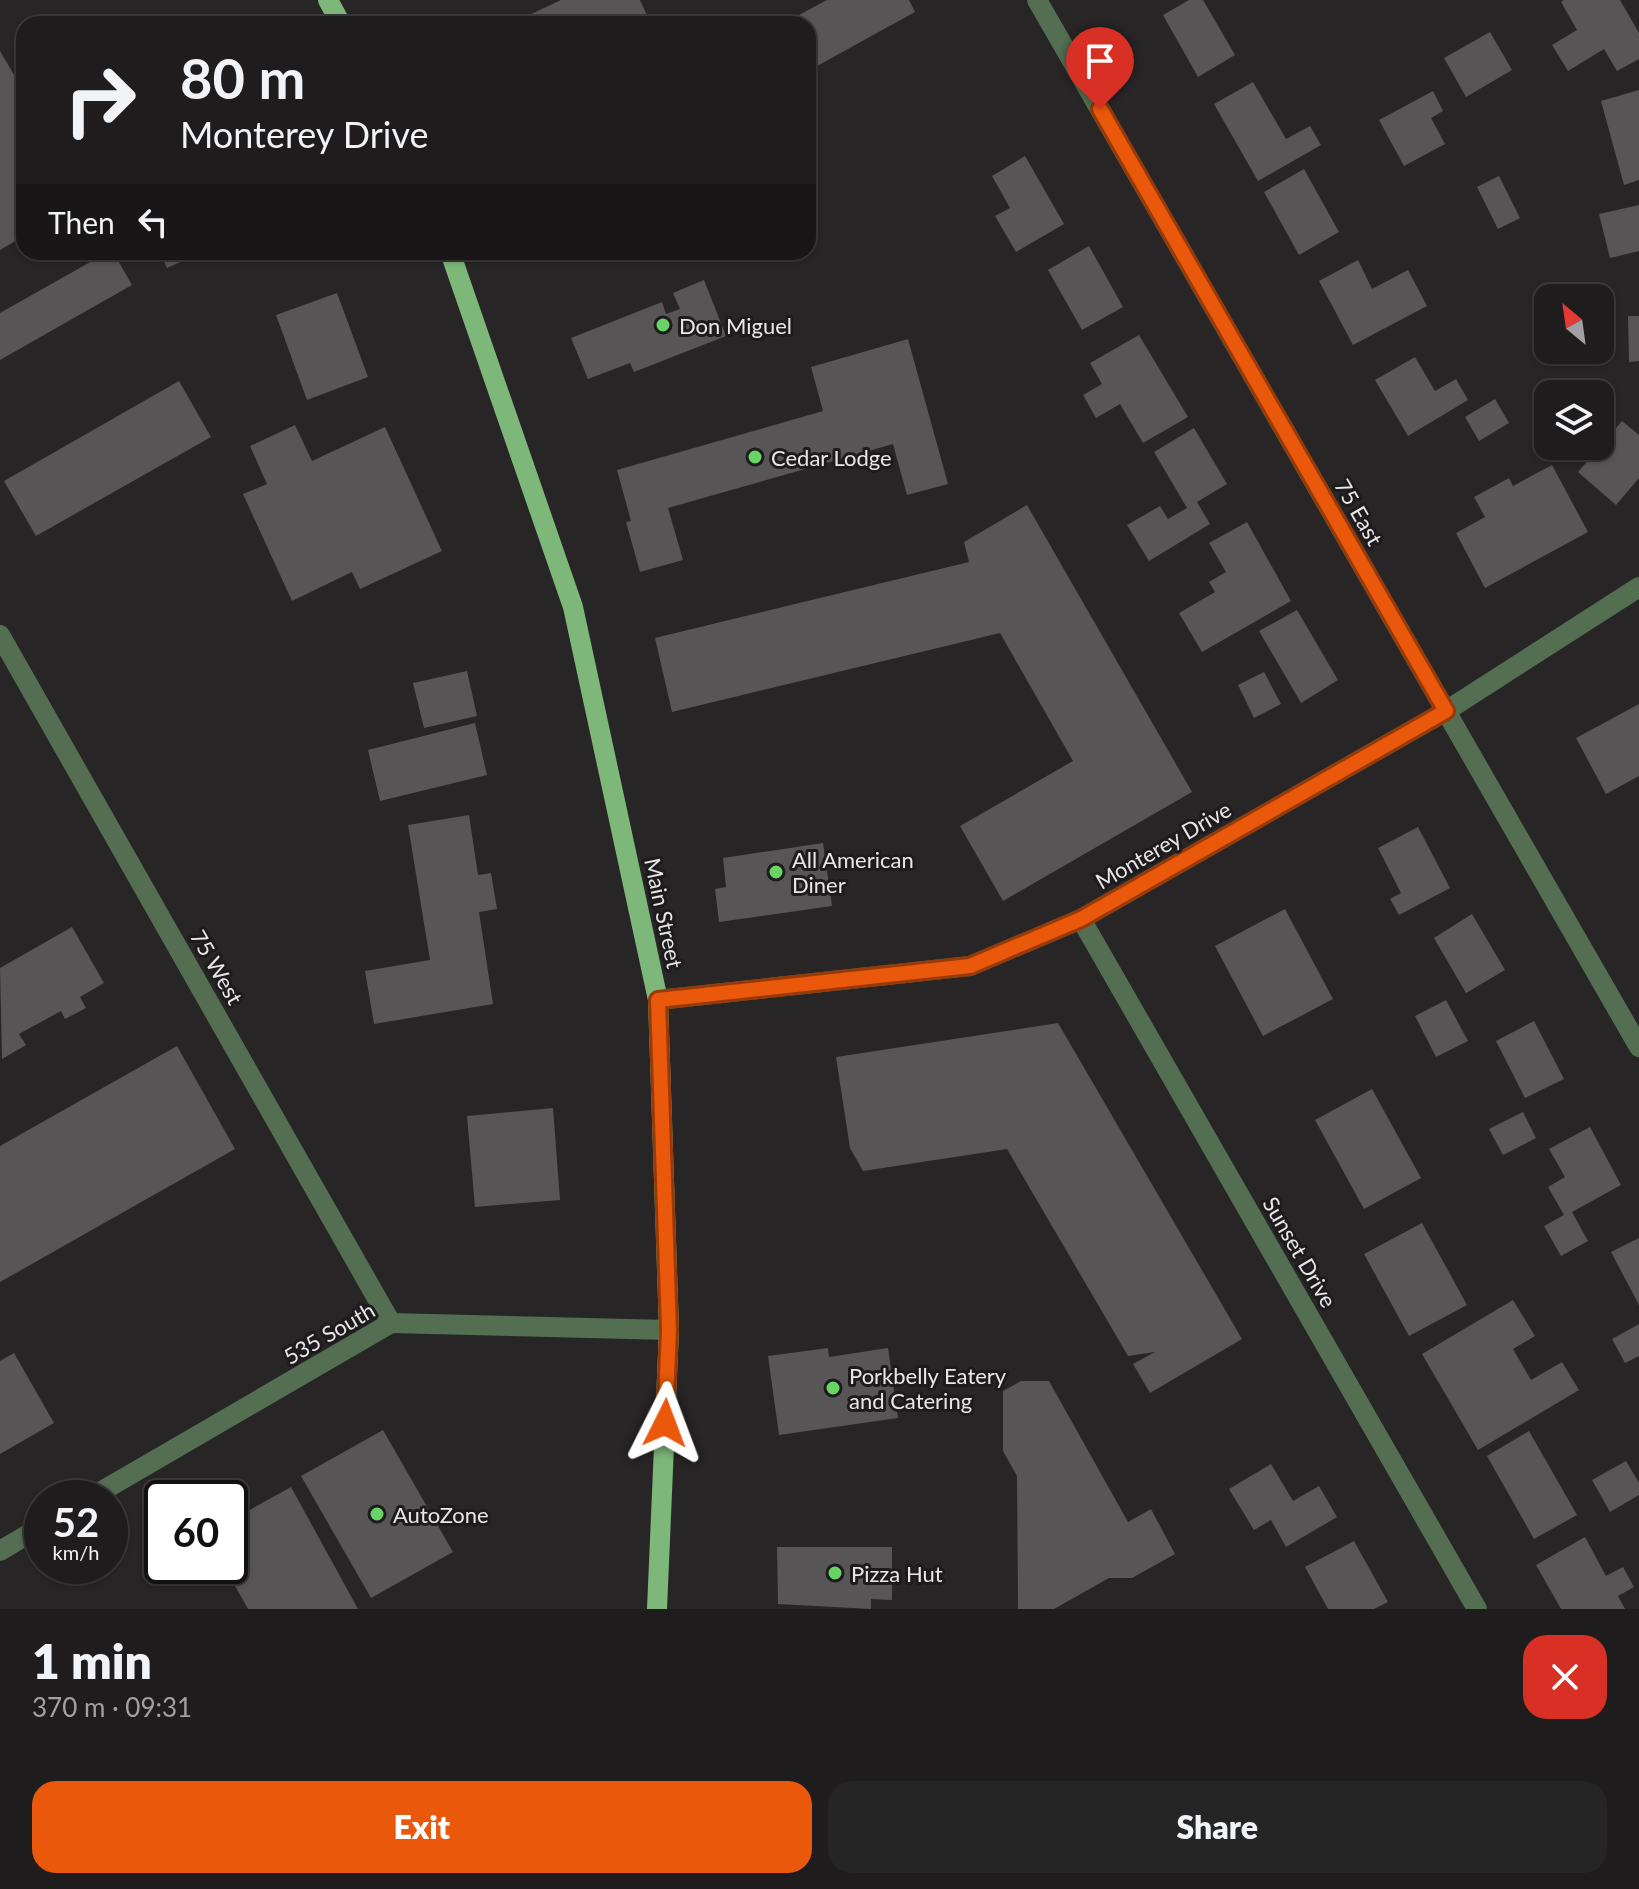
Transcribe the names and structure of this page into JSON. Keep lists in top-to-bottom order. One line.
{"streets":{"main road":["Main Street"],"street":["75 East","Monterey Drive","75 West","Sunset Drive","535 South"]},"crossings":[["75 East","Monterey Drive"],["Monterey Drive","Main Street"],["Monterey Drive","Sunset Drive"],["Main Street","535 South"],["75 West","535 South"]],"places":["Don Miguel","Cedar Lodge","All American Diner","Porkbelly Eatery and Catering","AutoZone","Pizza Hut"],"north":"top left","page":{"turn":["80 m","Monterey Drive"],"then":"Then","speed":"52 km/h","limit":"60","heading":["1 min","370 m · 09:31"],"buttons":["Exit","Share"]}}
